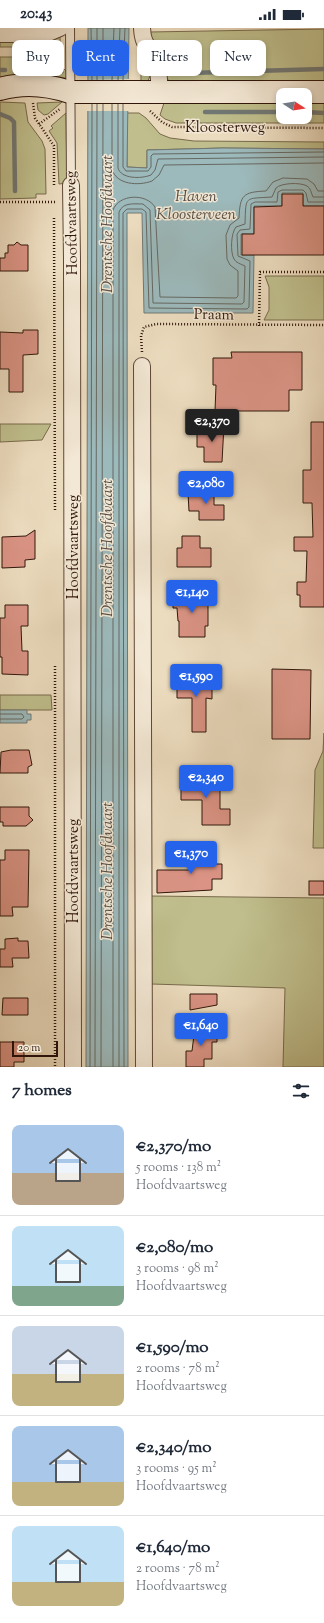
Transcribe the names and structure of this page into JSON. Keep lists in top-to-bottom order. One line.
{"streets":{"street":["Hoofdvaartsweg"],"path":["Kloosterweg","Praam"]},"water":["Haven Kloosterveen","Drentsche Hoofdvaart"],"scale_bar":"20 m","north":"right","page":{"status":"20:43","chip":["Buy","Rent","Filters","New"],"price":["€2,370","€2,080","€1,140","€1,590","€2,340","€1,370","€1,640"],"scale":"20 m","heading":"7 homes","list":[{"name":"€2,370/mo","note":"5 rooms · 138 m² · Hoofdvaartsweg"},{"name":"€2,080/mo","note":"3 rooms · 98 m² · Hoofdvaartsweg"},{"name":"€1,590/mo","note":"2 rooms · 78 m² · Hoofdvaartsweg"},{"name":"€2,340/mo","note":"3 rooms · 95 m² · Hoofdvaartsweg"},{"name":"€1,640/mo","note":"2 rooms · 78 m² · Hoofdvaartsweg"}]}}
